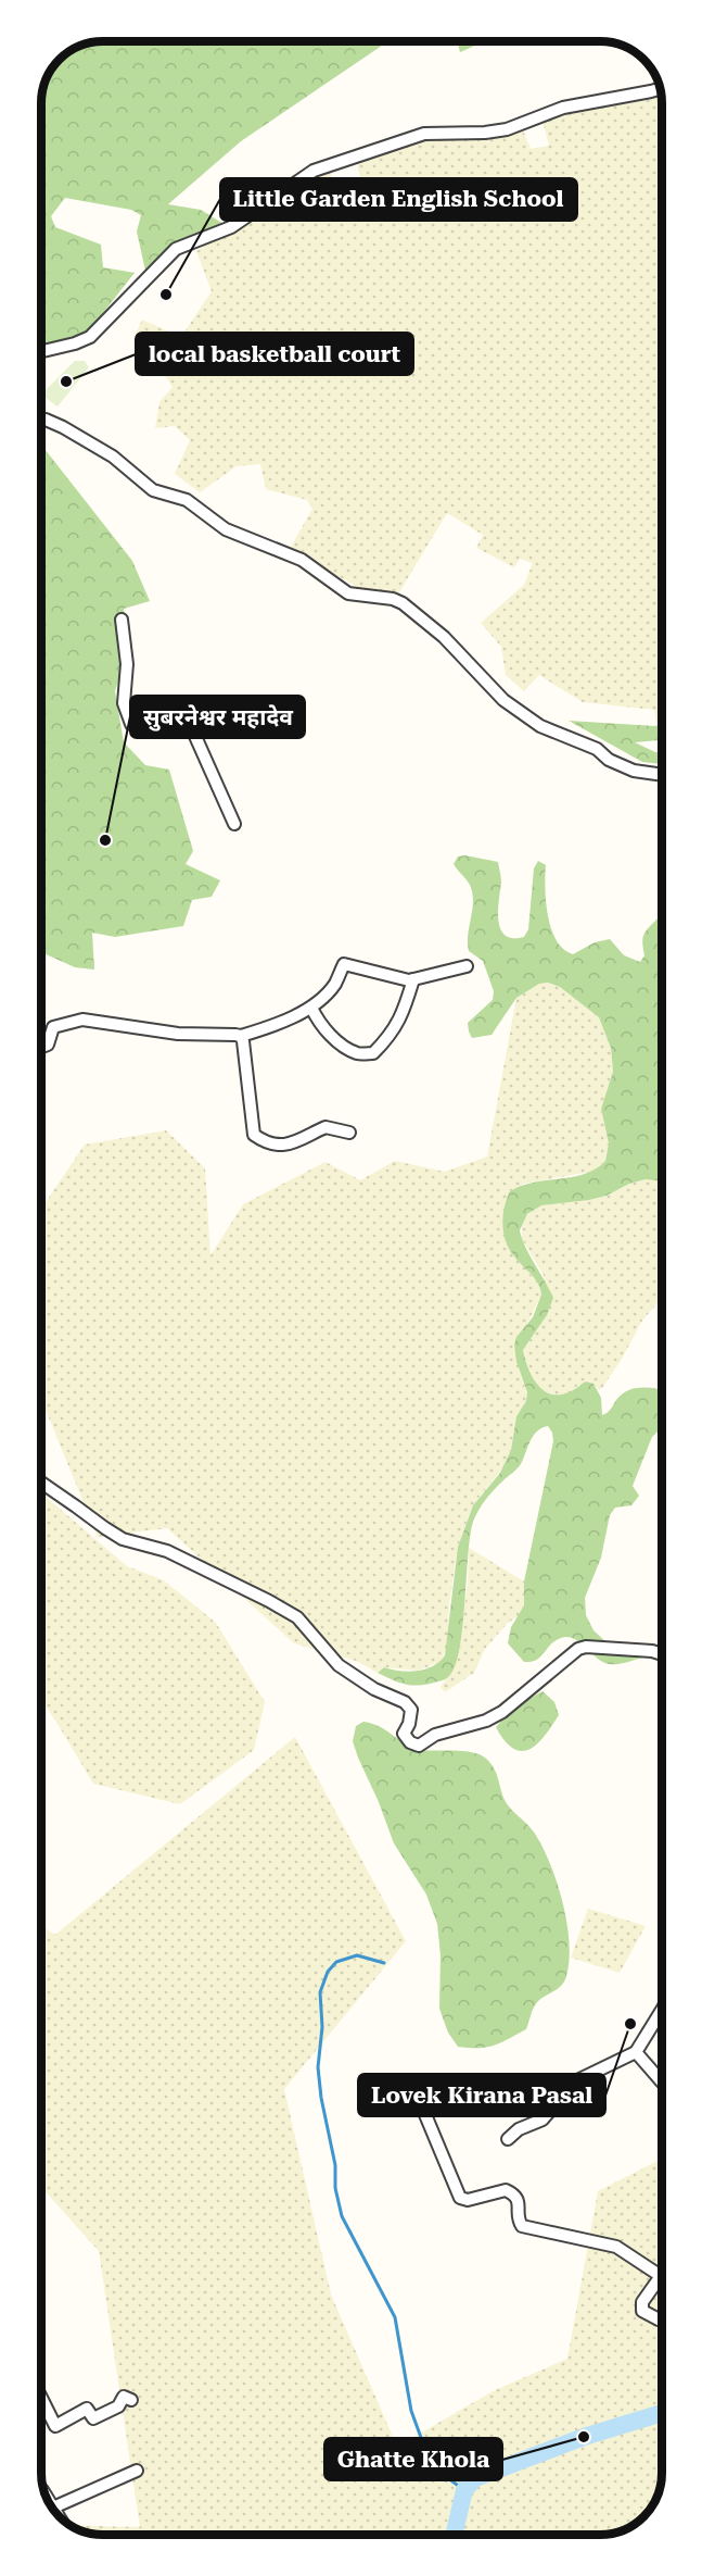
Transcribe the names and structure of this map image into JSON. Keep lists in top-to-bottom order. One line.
{"places":["Little Garden English School","local basketball court","सुबरनेश्वर महादेव","Lovek Kirana Pasal","Ghatte Khola"]}
